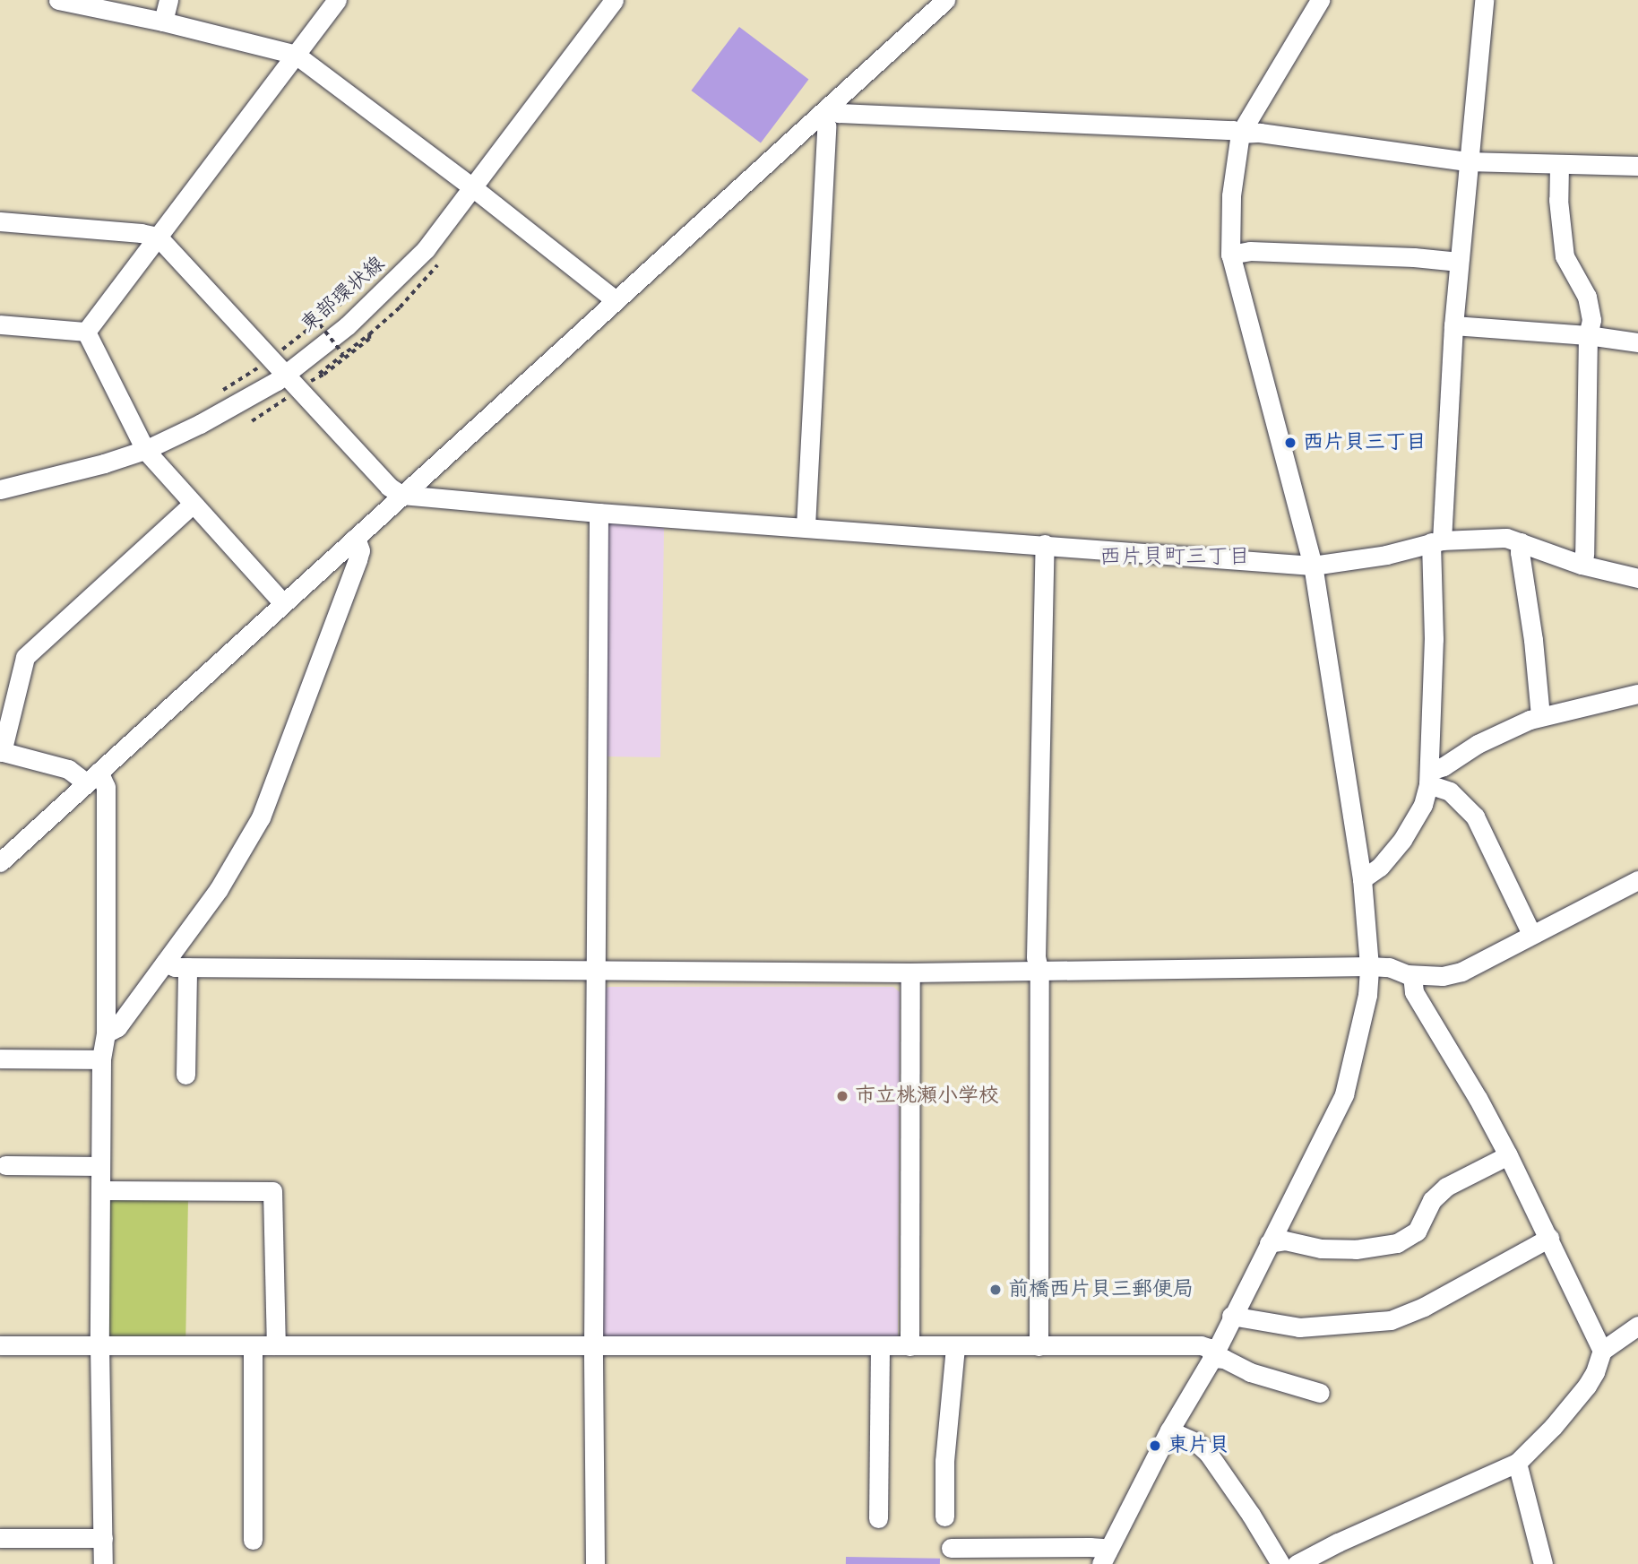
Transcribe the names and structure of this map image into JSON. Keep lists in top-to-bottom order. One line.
{"streets":{"street":["東部環状線"]},"districts":["西片貝町三丁目"],"places":["西片貝三丁目","市立桃瀬小学校","前橋西片貝三郵便局","東片貝"]}
